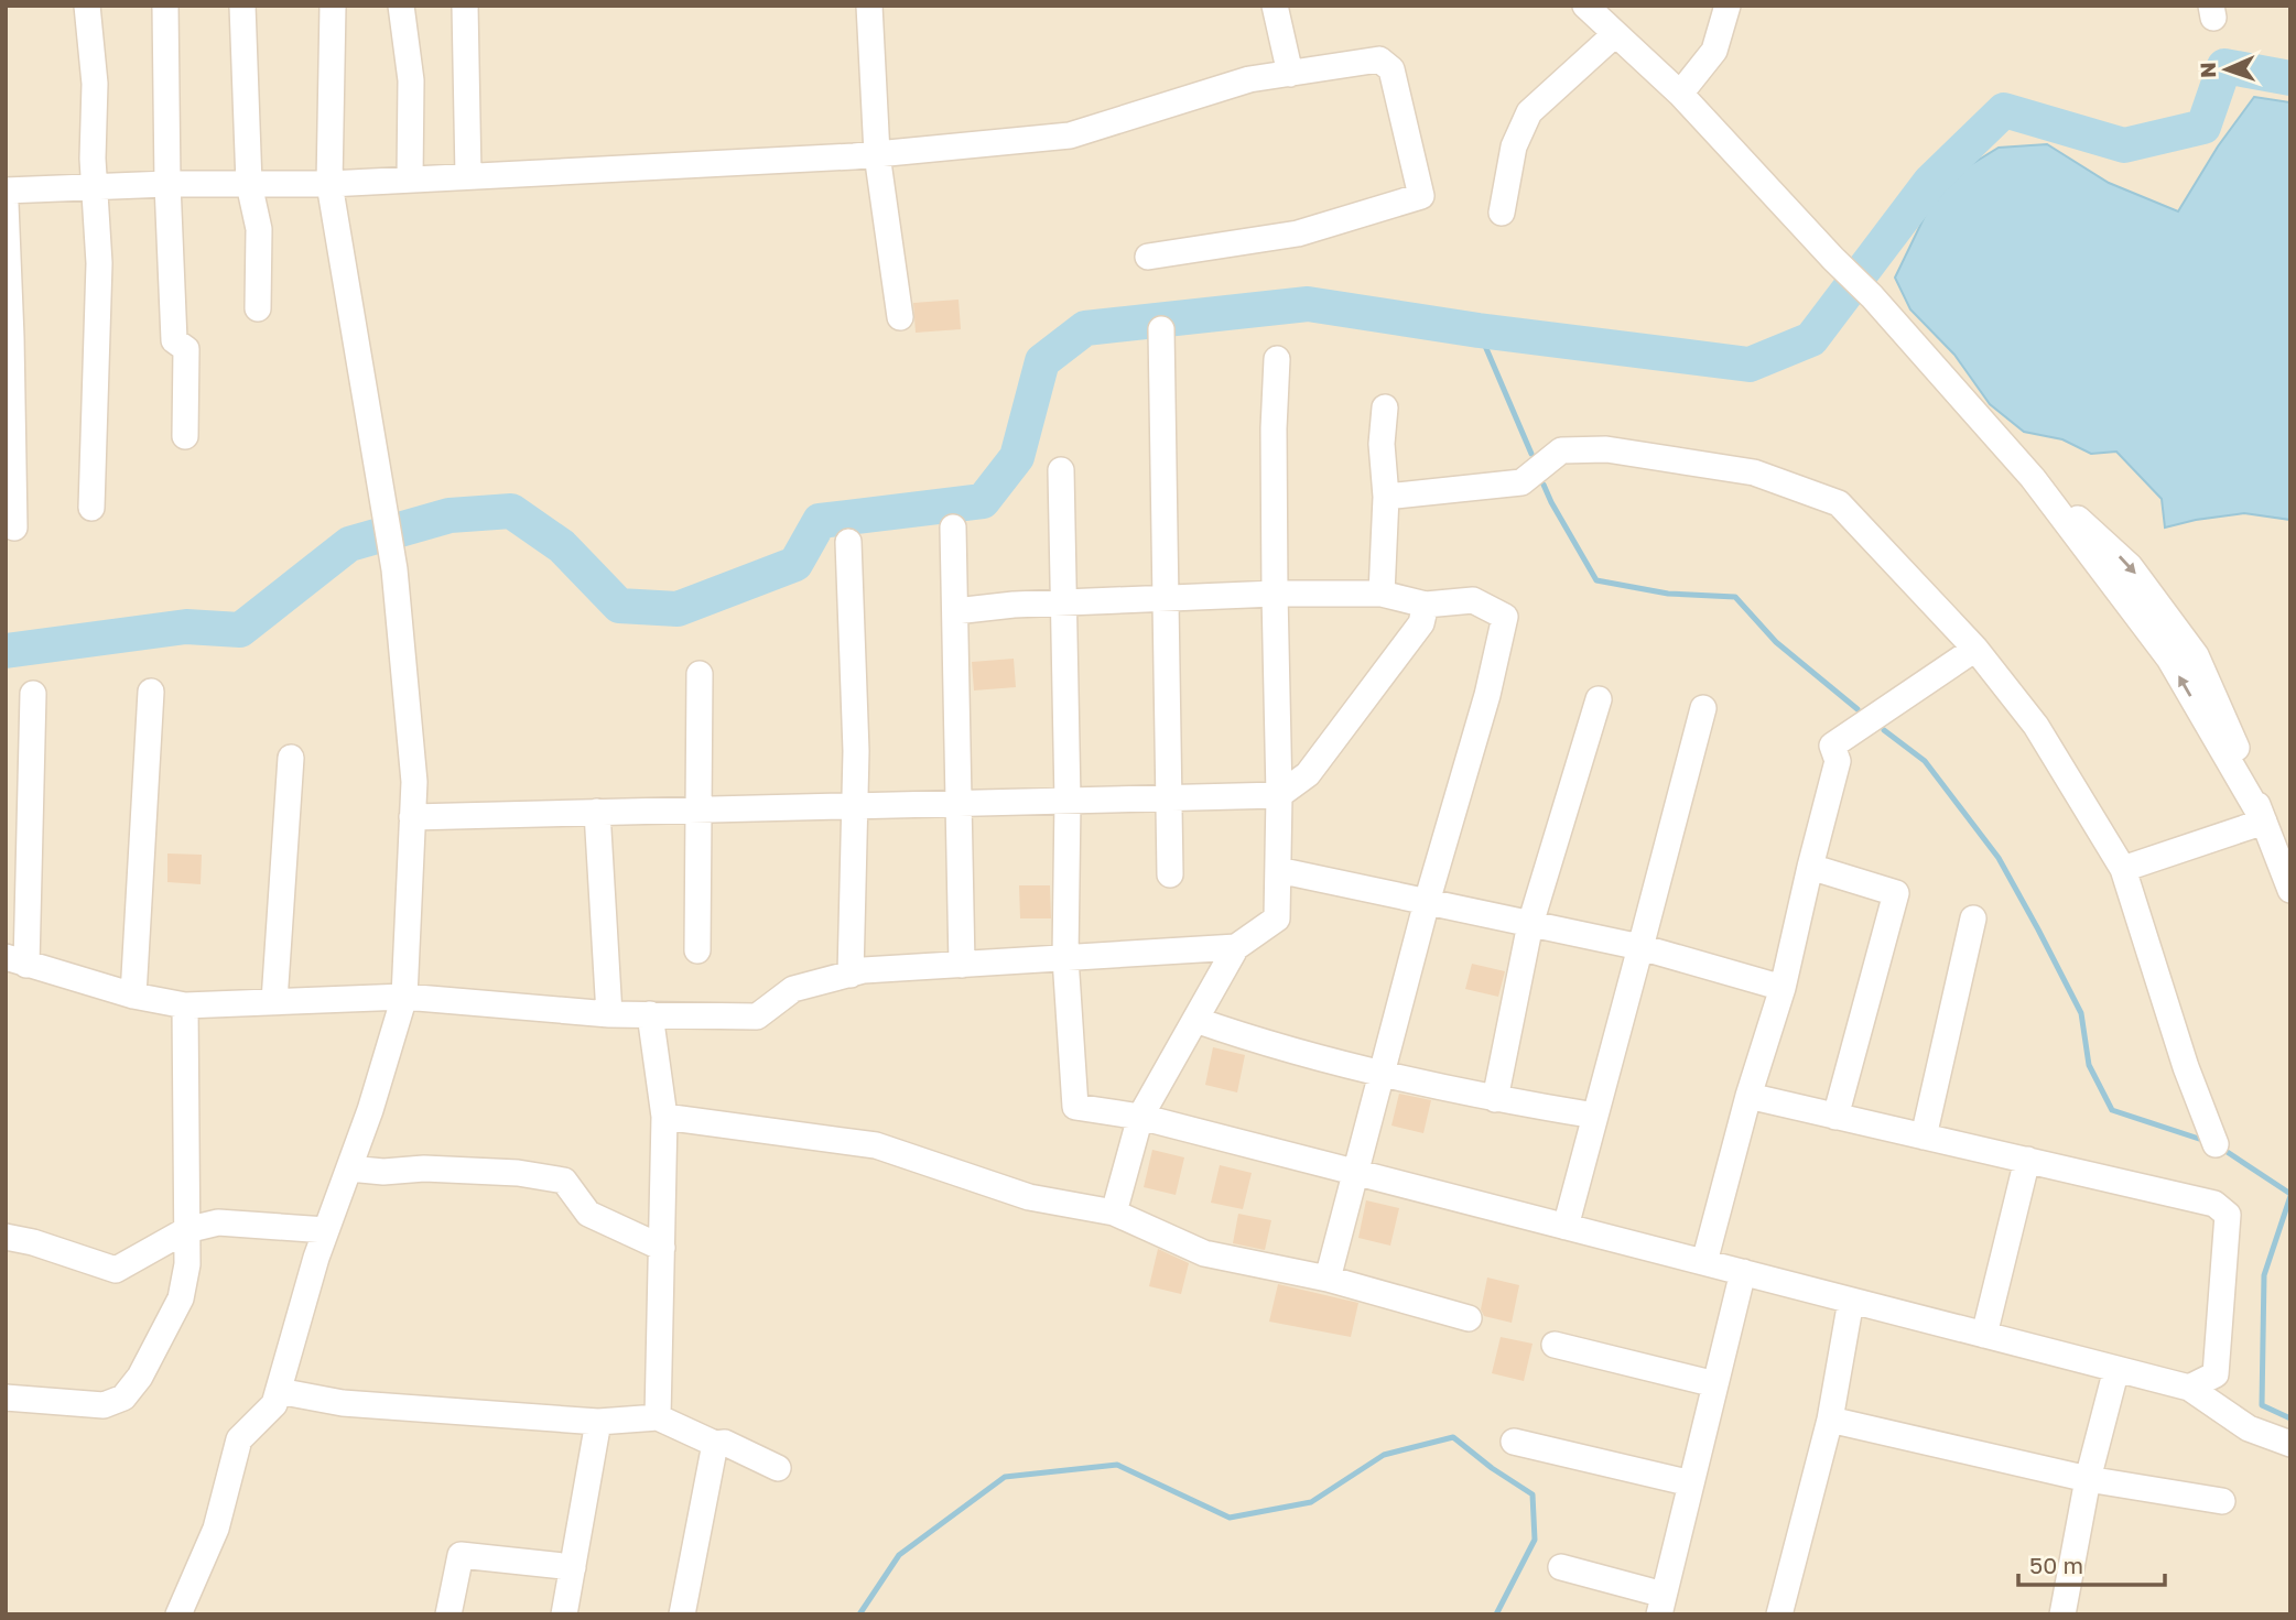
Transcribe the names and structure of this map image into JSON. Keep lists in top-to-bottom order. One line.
{"scale_bar":"50 m","north":"left"}
